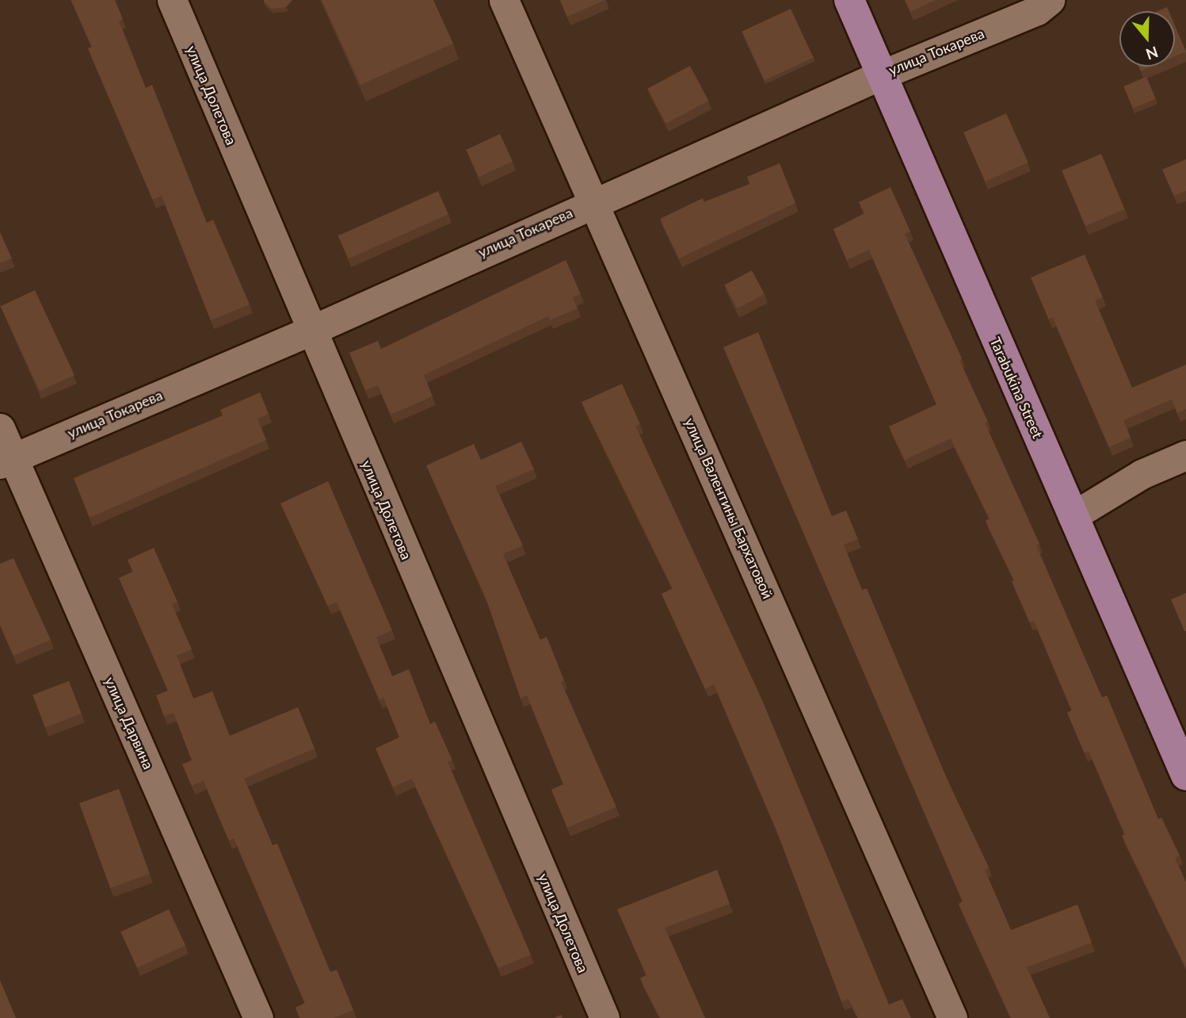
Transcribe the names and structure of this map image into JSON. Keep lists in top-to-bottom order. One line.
{"streets":{"main road":["Tarabukina Street"],"street":["улица Токарева","улица Долетова","улица Валентины Бархатовой","улица Дарвина"]},"crossings":[["улица Токарева","улица Долетова"],["улица Токарева","Tarabukina Street"],["улица Токарева","улица Валентины Бархатовой"],["улица Токарева","улица Дарвина"]],"north":"bottom"}
